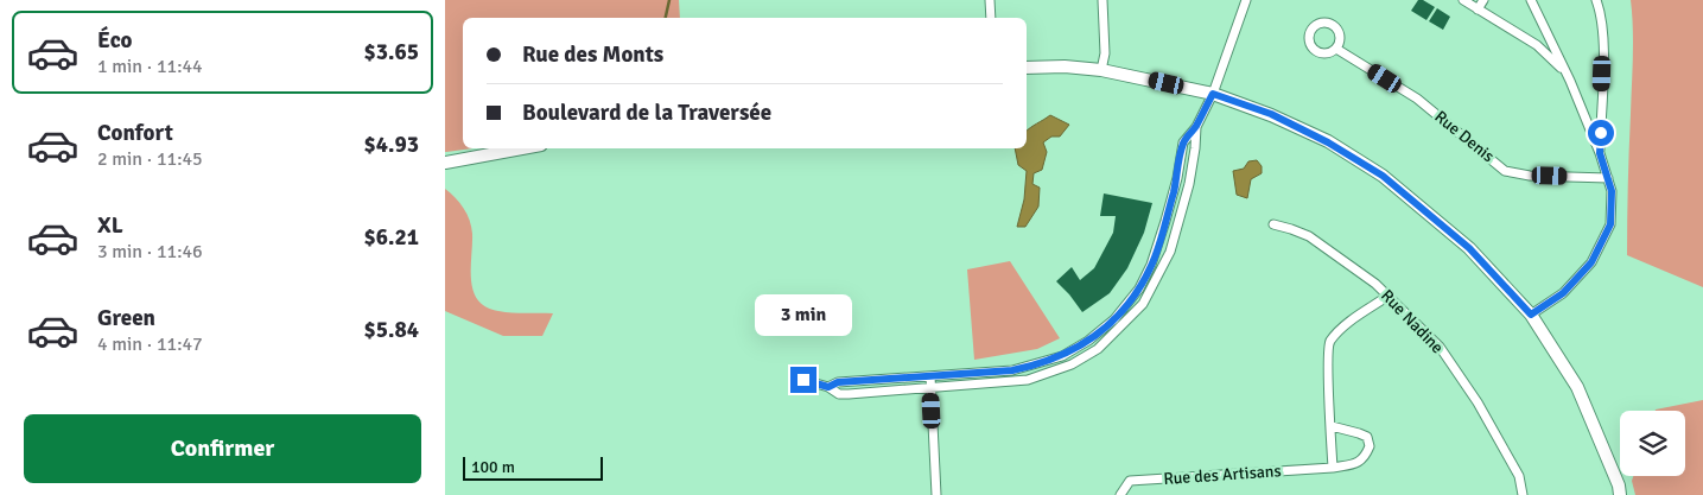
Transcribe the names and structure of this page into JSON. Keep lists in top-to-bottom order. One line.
{"streets":{"street":["Rue Denis","Rue Nadine","Rue des Artisans"]},"scale_bar":"100 m","page":{"list":[{"name":"Éco","note":"1 min · 11:44","value":"$3.65"},{"name":"Confort","note":"2 min · 11:45","value":"$4.93"},{"name":"XL","note":"3 min · 11:46","value":"$6.21"},{"name":"Green","note":"4 min · 11:47","value":"$5.84"}],"banner":["Rue des Monts","Boulevard de la Traversée"],"bubble":"3 min","buttons":"Confirmer","scale":"100 m"}}
